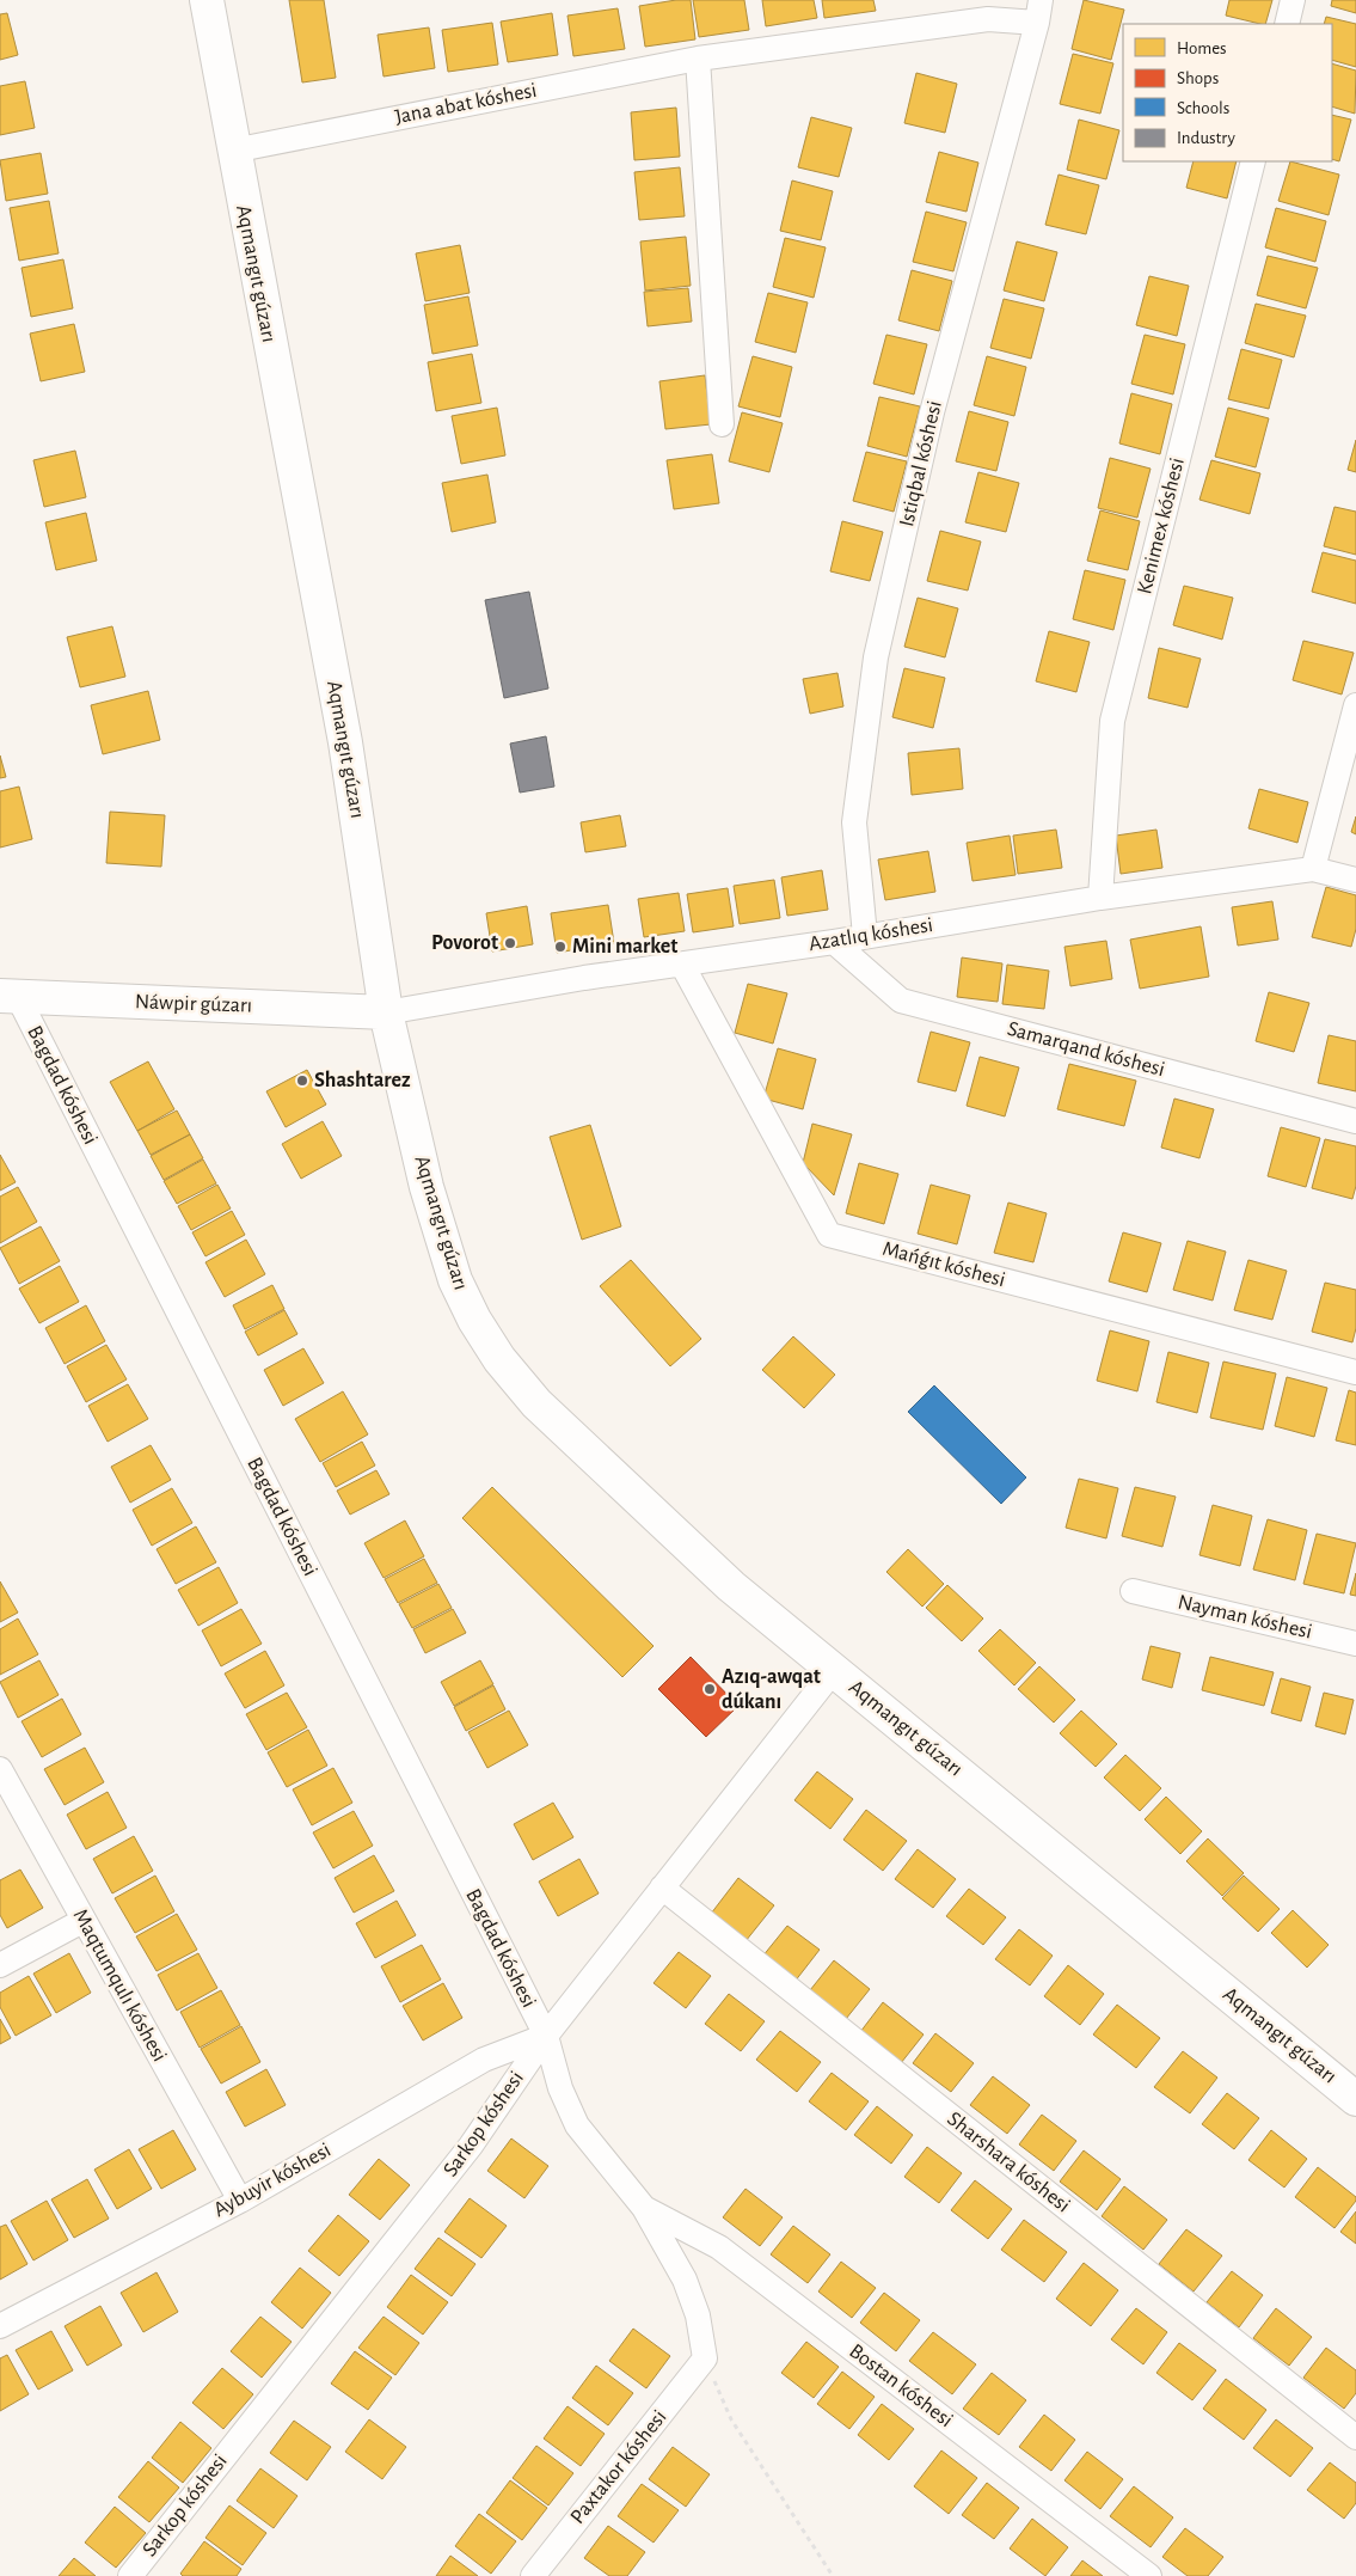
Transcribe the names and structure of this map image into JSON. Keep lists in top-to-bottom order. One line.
{"streets":{"street":["Jana abat kóshesi","Aqmangıt gúzarı","Istiqbal kóshesi","Kenimex kóshesi","Azatlıq kóshesi","Náwpir gúzarı","Samarqand kóshesi","Bagdad kóshesi","Mańǵıt kóshesi","Nayman kóshesi","Maqtumqulı kóshesi","Sarkop kóshesi","Sharshara kóshesi","Aybuyir kóshesi","Bostan kóshesi","Paxtakor kóshesi"]},"crossings":[["Jana abat kóshesi","Aqmangıt gúzarı"],["Jana abat kóshesi","Istiqbal kóshesi"],["Aqmangıt gúzarı","Azatlıq kóshesi"],["Aqmangıt gúzarı","Náwpir gúzarı"],["Aqmangıt gúzarı","Sarkop kóshesi"],["Istiqbal kóshesi","Azatlıq kóshesi"],["Kenimex kóshesi","Azatlıq kóshesi"],["Azatlıq kóshesi","Náwpir gúzarı"],["Azatlıq kóshesi","Samarqand kóshesi"],["Azatlıq kóshesi","Mańǵıt kóshesi"],["Náwpir gúzarı","Bagdad kóshesi"],["Bagdad kóshesi","Sarkop kóshesi"],["Bagdad kóshesi","Aybuyir kóshesi"],["Bagdad kóshesi","Bostan kóshesi"],["Maqtumqulı kóshesi","Aybuyir kóshesi"],["Sarkop kóshesi","Sharshara kóshesi"],["Sarkop kóshesi","Aybuyir kóshesi"]],"places":["Povorot","Mini market","Shashtarez","Azıq-awqat dúkanı"],"legend":["Homes","Shops","Schools","Industry"]}
